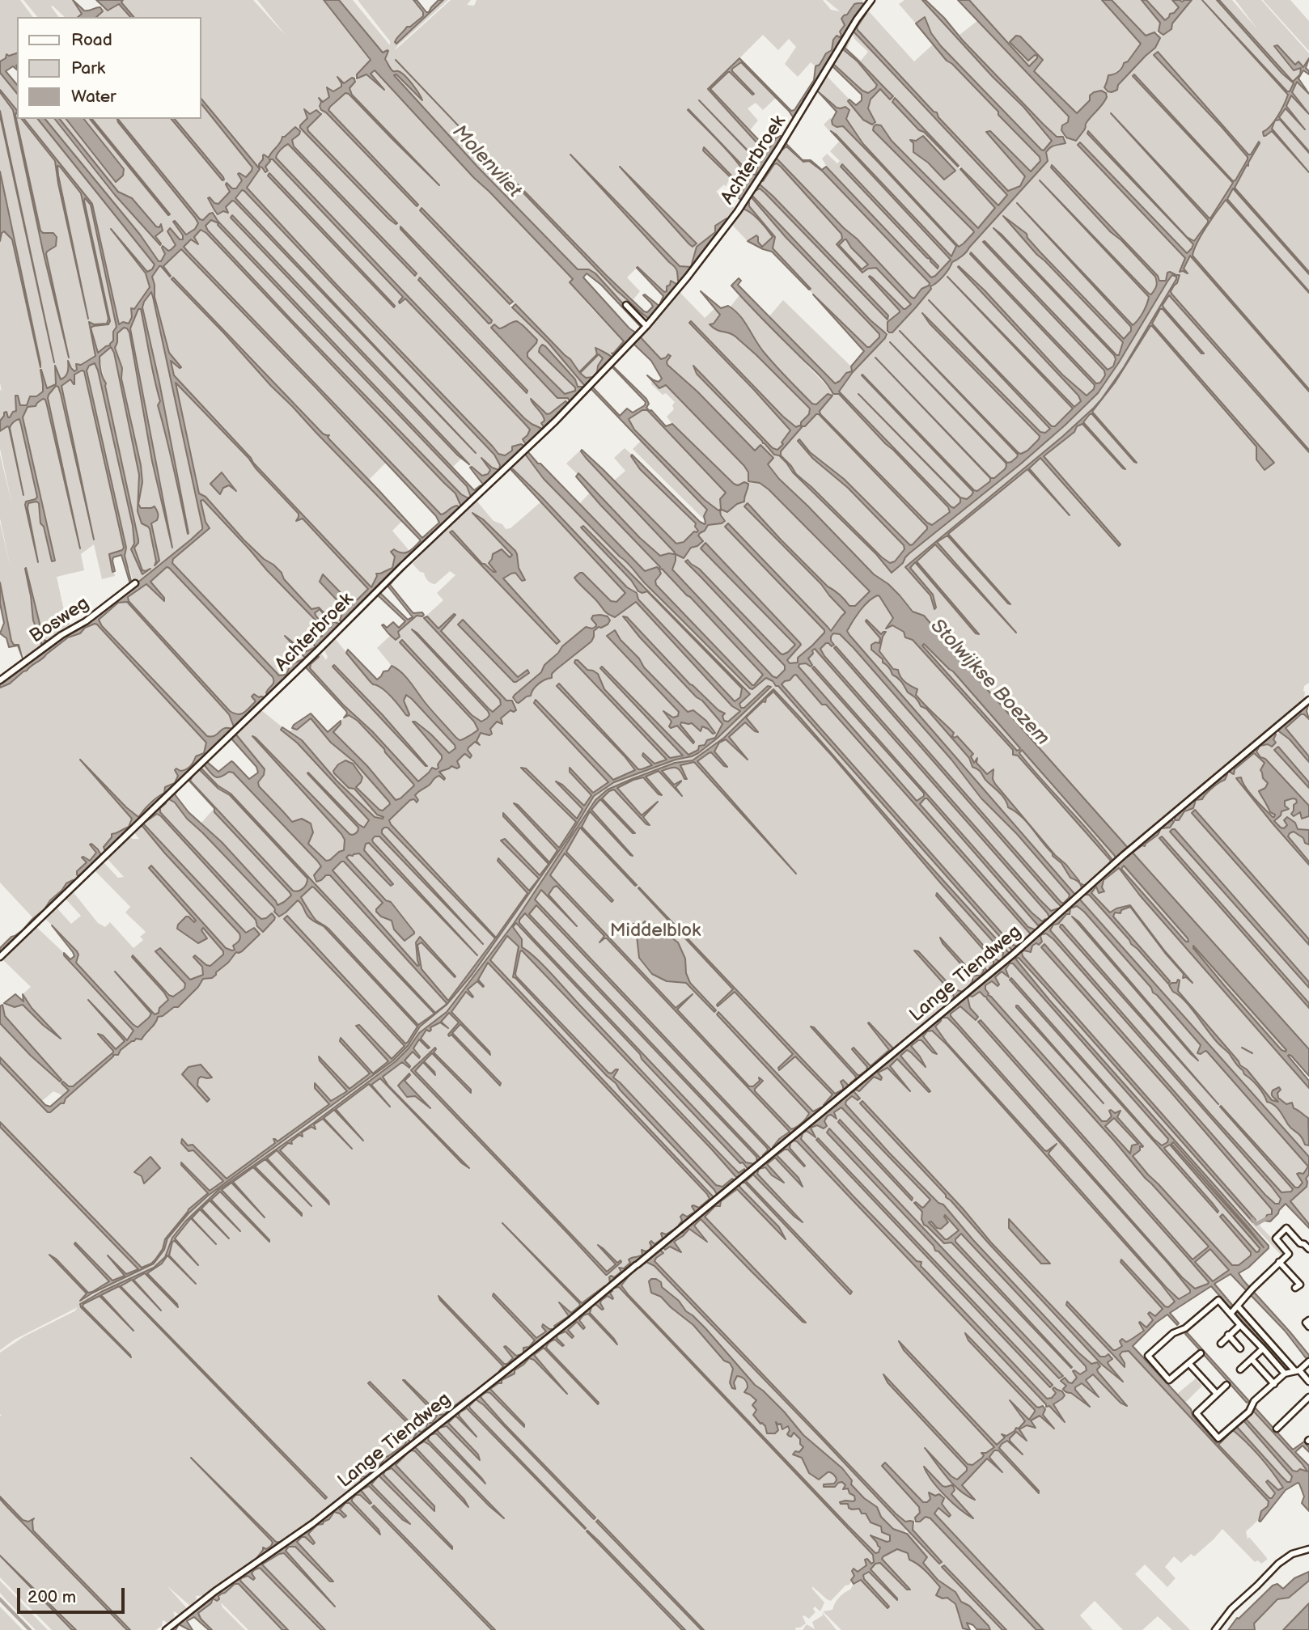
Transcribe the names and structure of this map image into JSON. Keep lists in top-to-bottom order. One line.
{"streets":{"street":["Achterbroek","Bosweg","Lange Tiendweg"]},"water":["Molenvliet","Stolwijkse Boezem"],"parks":["Middelblok"],"legend":["Road","Park","Water"],"scale_bar":"200 m"}
